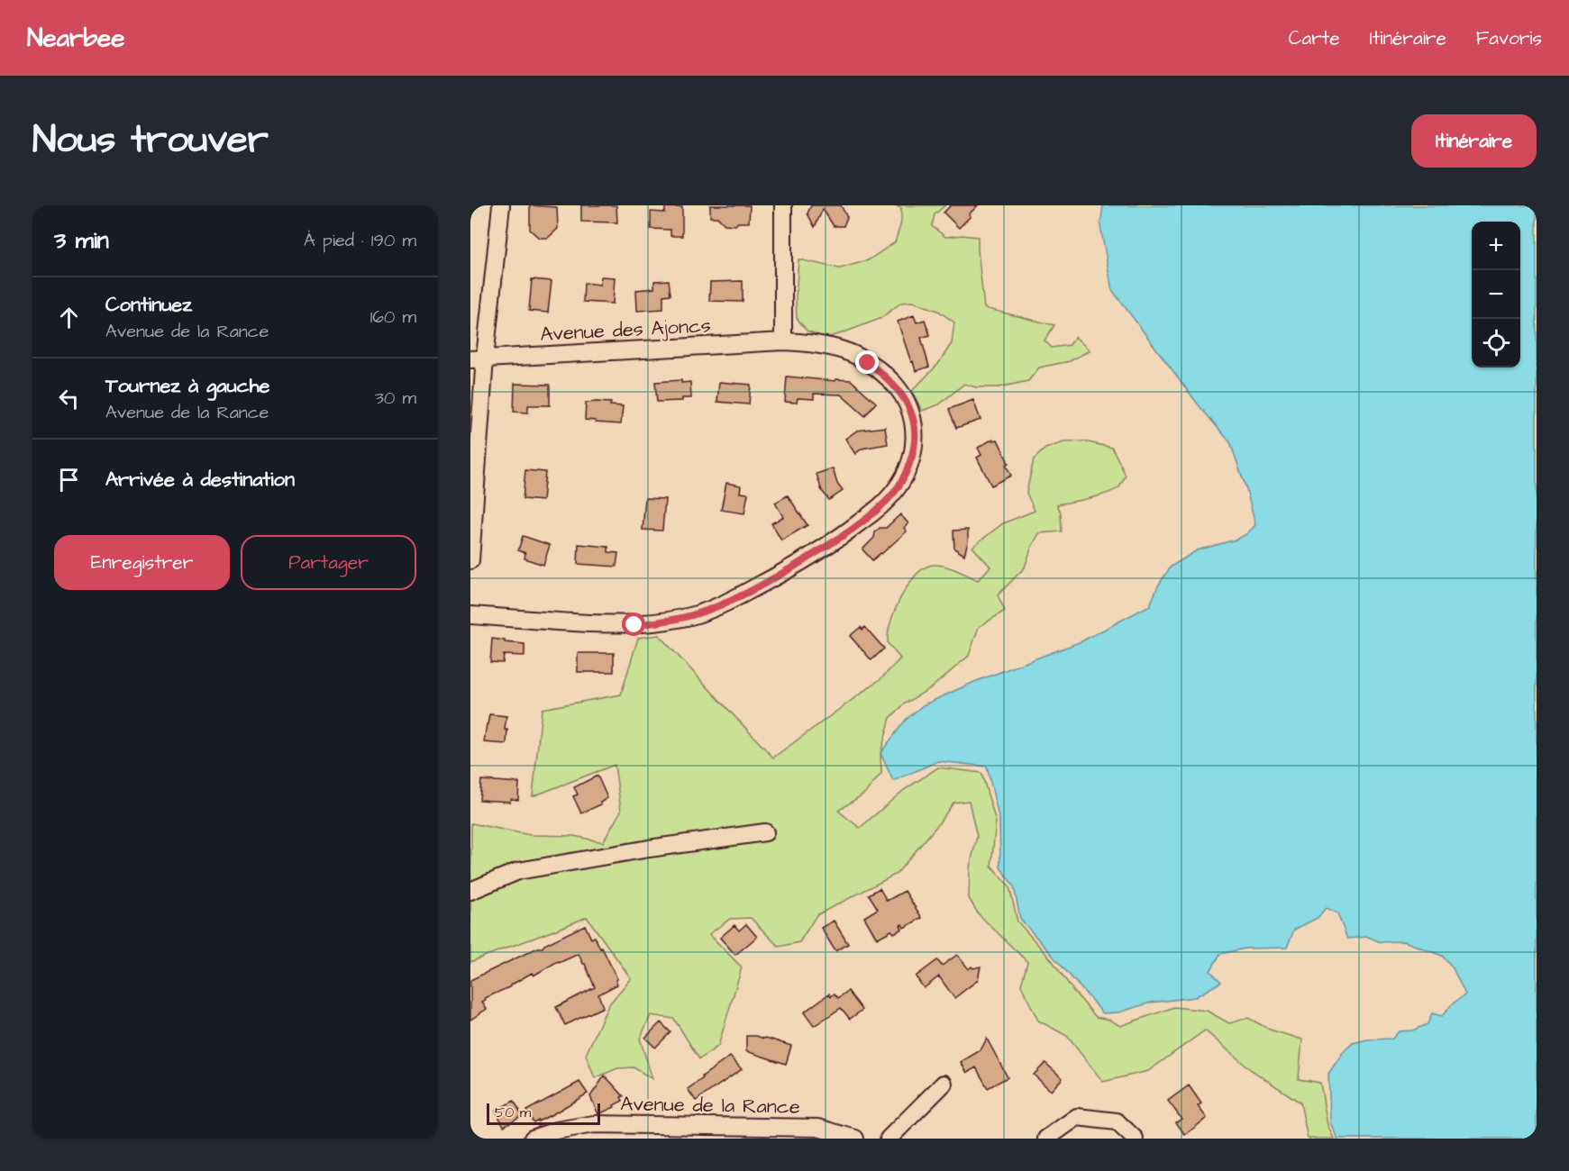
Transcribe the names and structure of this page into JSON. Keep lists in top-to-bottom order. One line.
{"streets":{"street":["Avenue des Ajoncs","Avenue de la Rance"]},"scale_bar":"50 m","page":{"header":"Nearbee","nav":["Carte","Itinéraire","Favoris"],"title":"Nous trouver","buttons":["Itinéraire",["Enregistrer","Partager"]],"heading":["3 min","À pied · 190 m"],"map_buttons":["+","−"],"list":[["Continuez","Avenue de la Rance","160 m"],["Tournez à gauche","Avenue de la Rance","30 m"],"Arrivée à destination"],"scale":"50 m"}}
